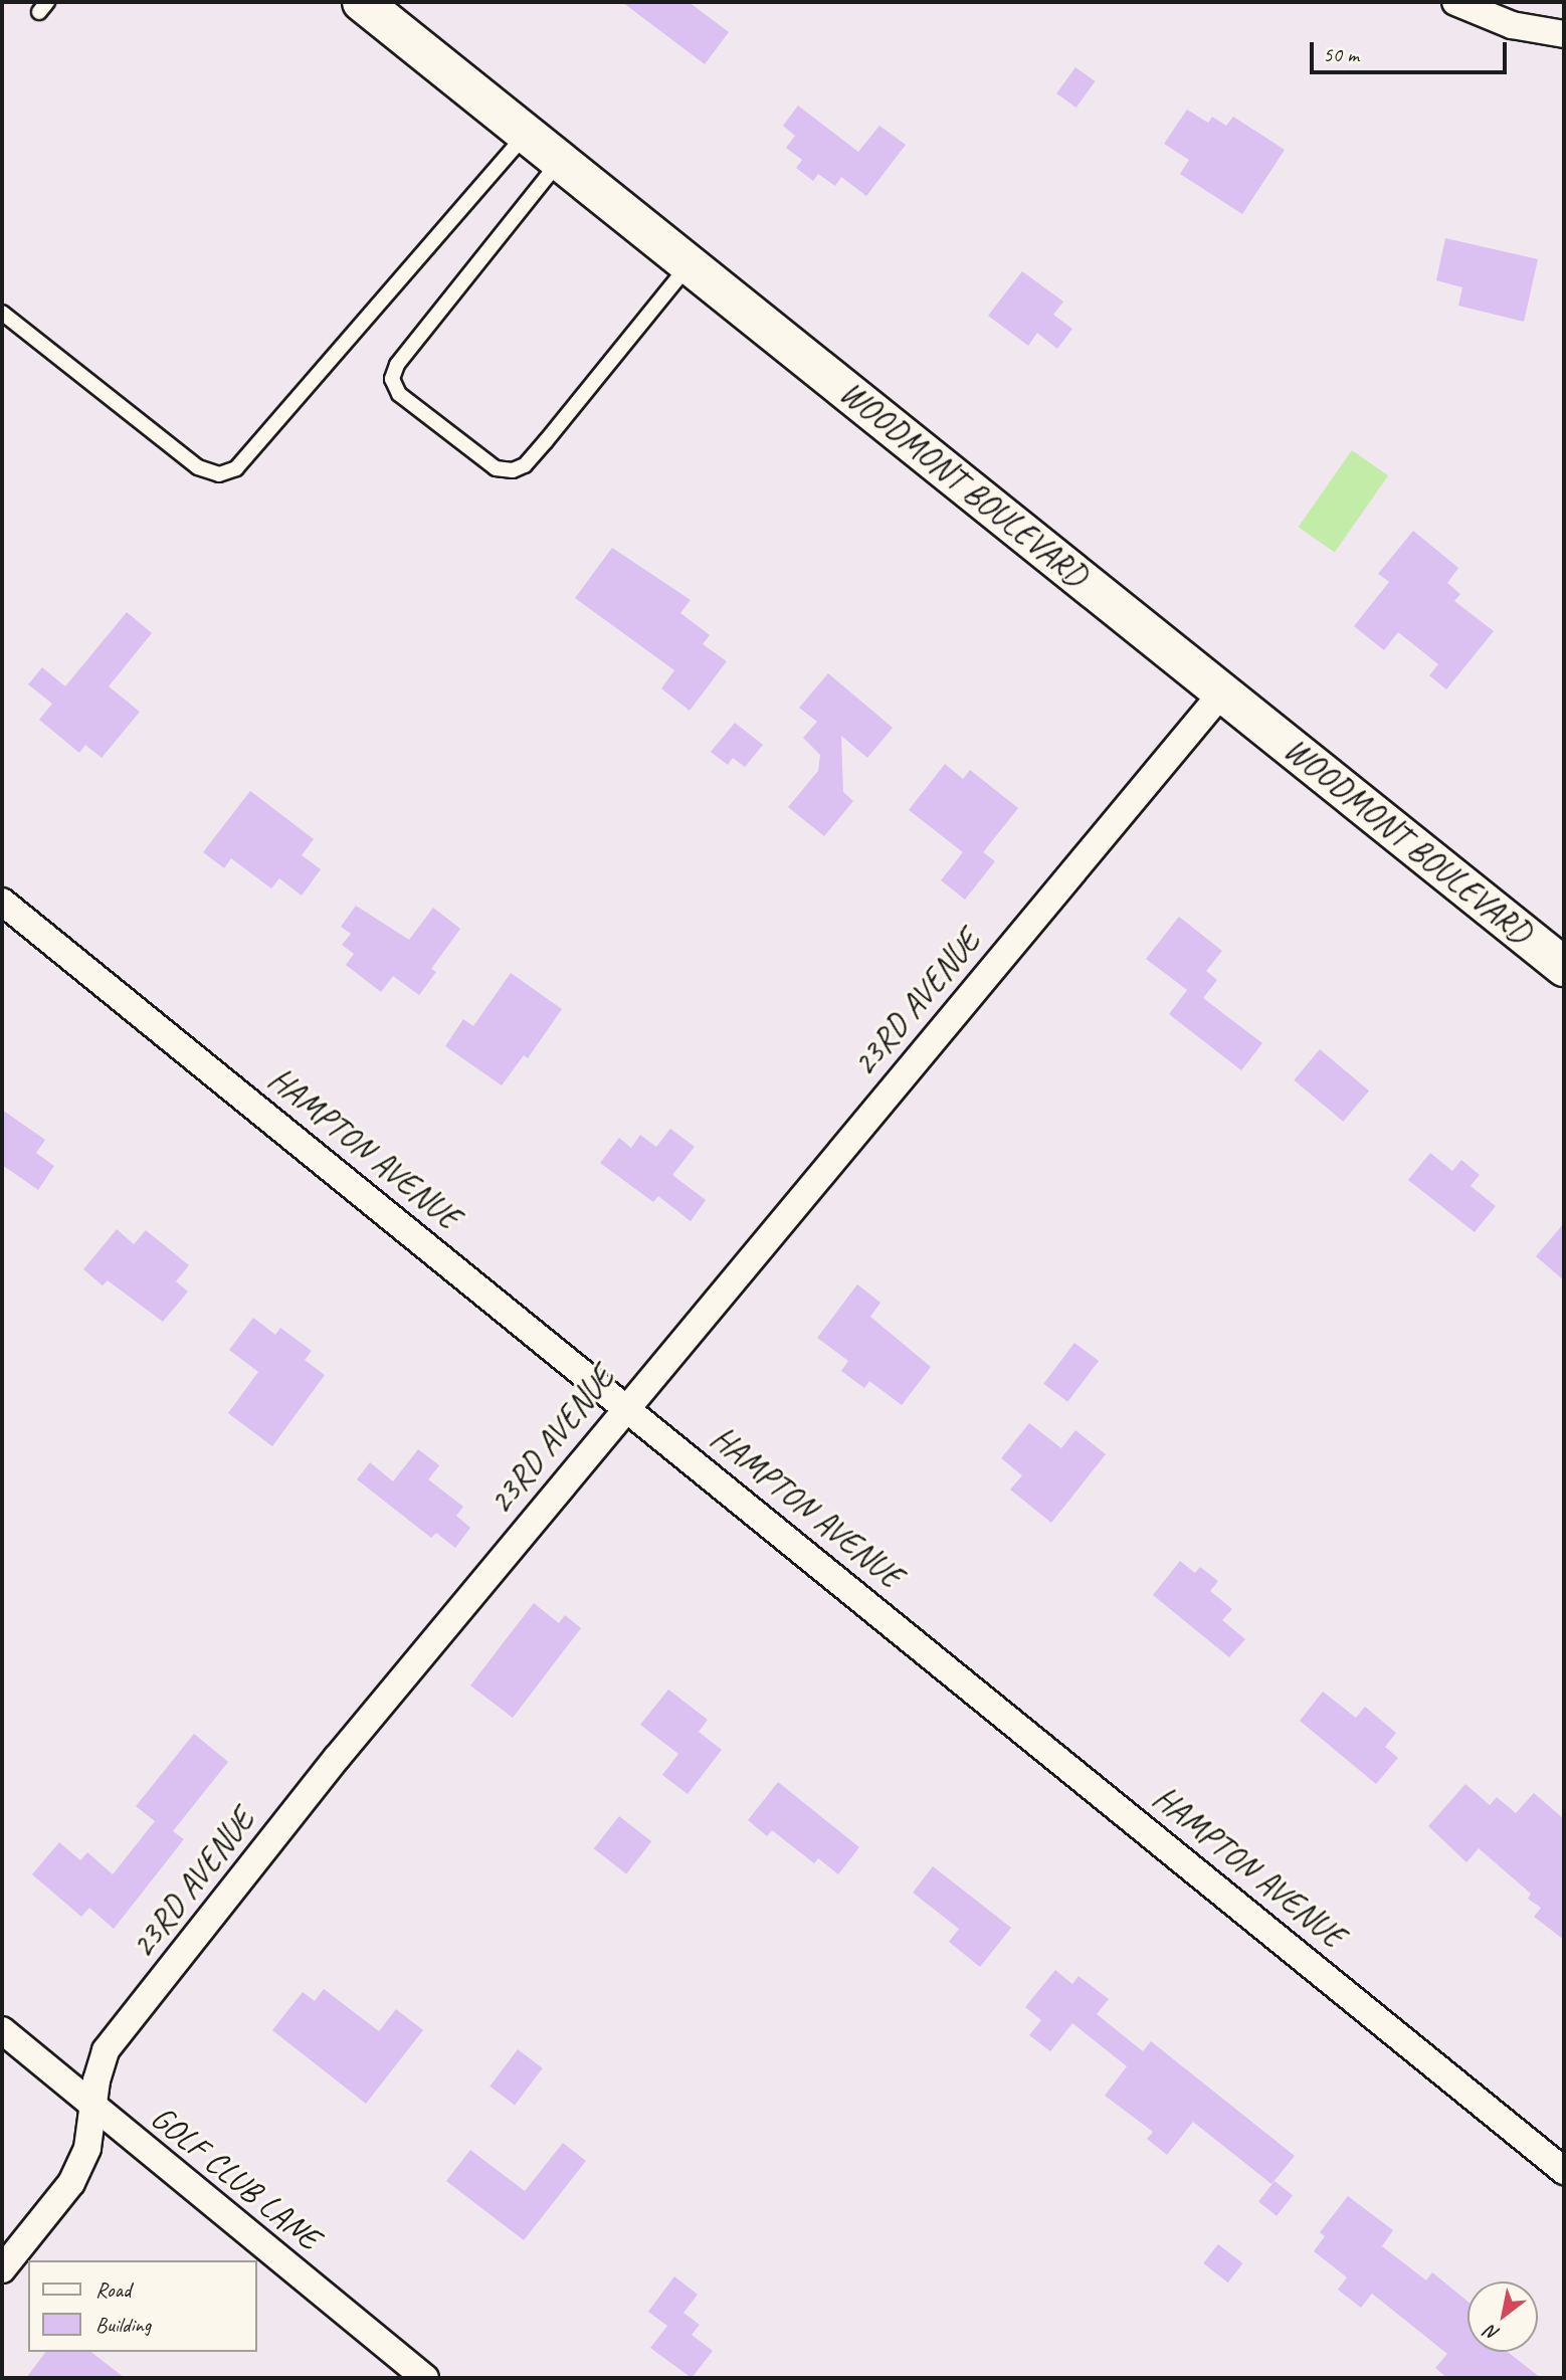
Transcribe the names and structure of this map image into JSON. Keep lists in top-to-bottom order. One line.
{"streets":{"main road":["WOODMONT BOULEVARD"],"street":["23RD AVENUE","HAMPTON AVENUE","GOLF CLUB LANE"]},"crossings":[["WOODMONT BOULEVARD","23RD AVENUE"],["23RD AVENUE","HAMPTON AVENUE"],["23RD AVENUE","GOLF CLUB LANE"]],"legend":["Road","Building"],"scale_bar":"50 m","north":"bottom left"}
